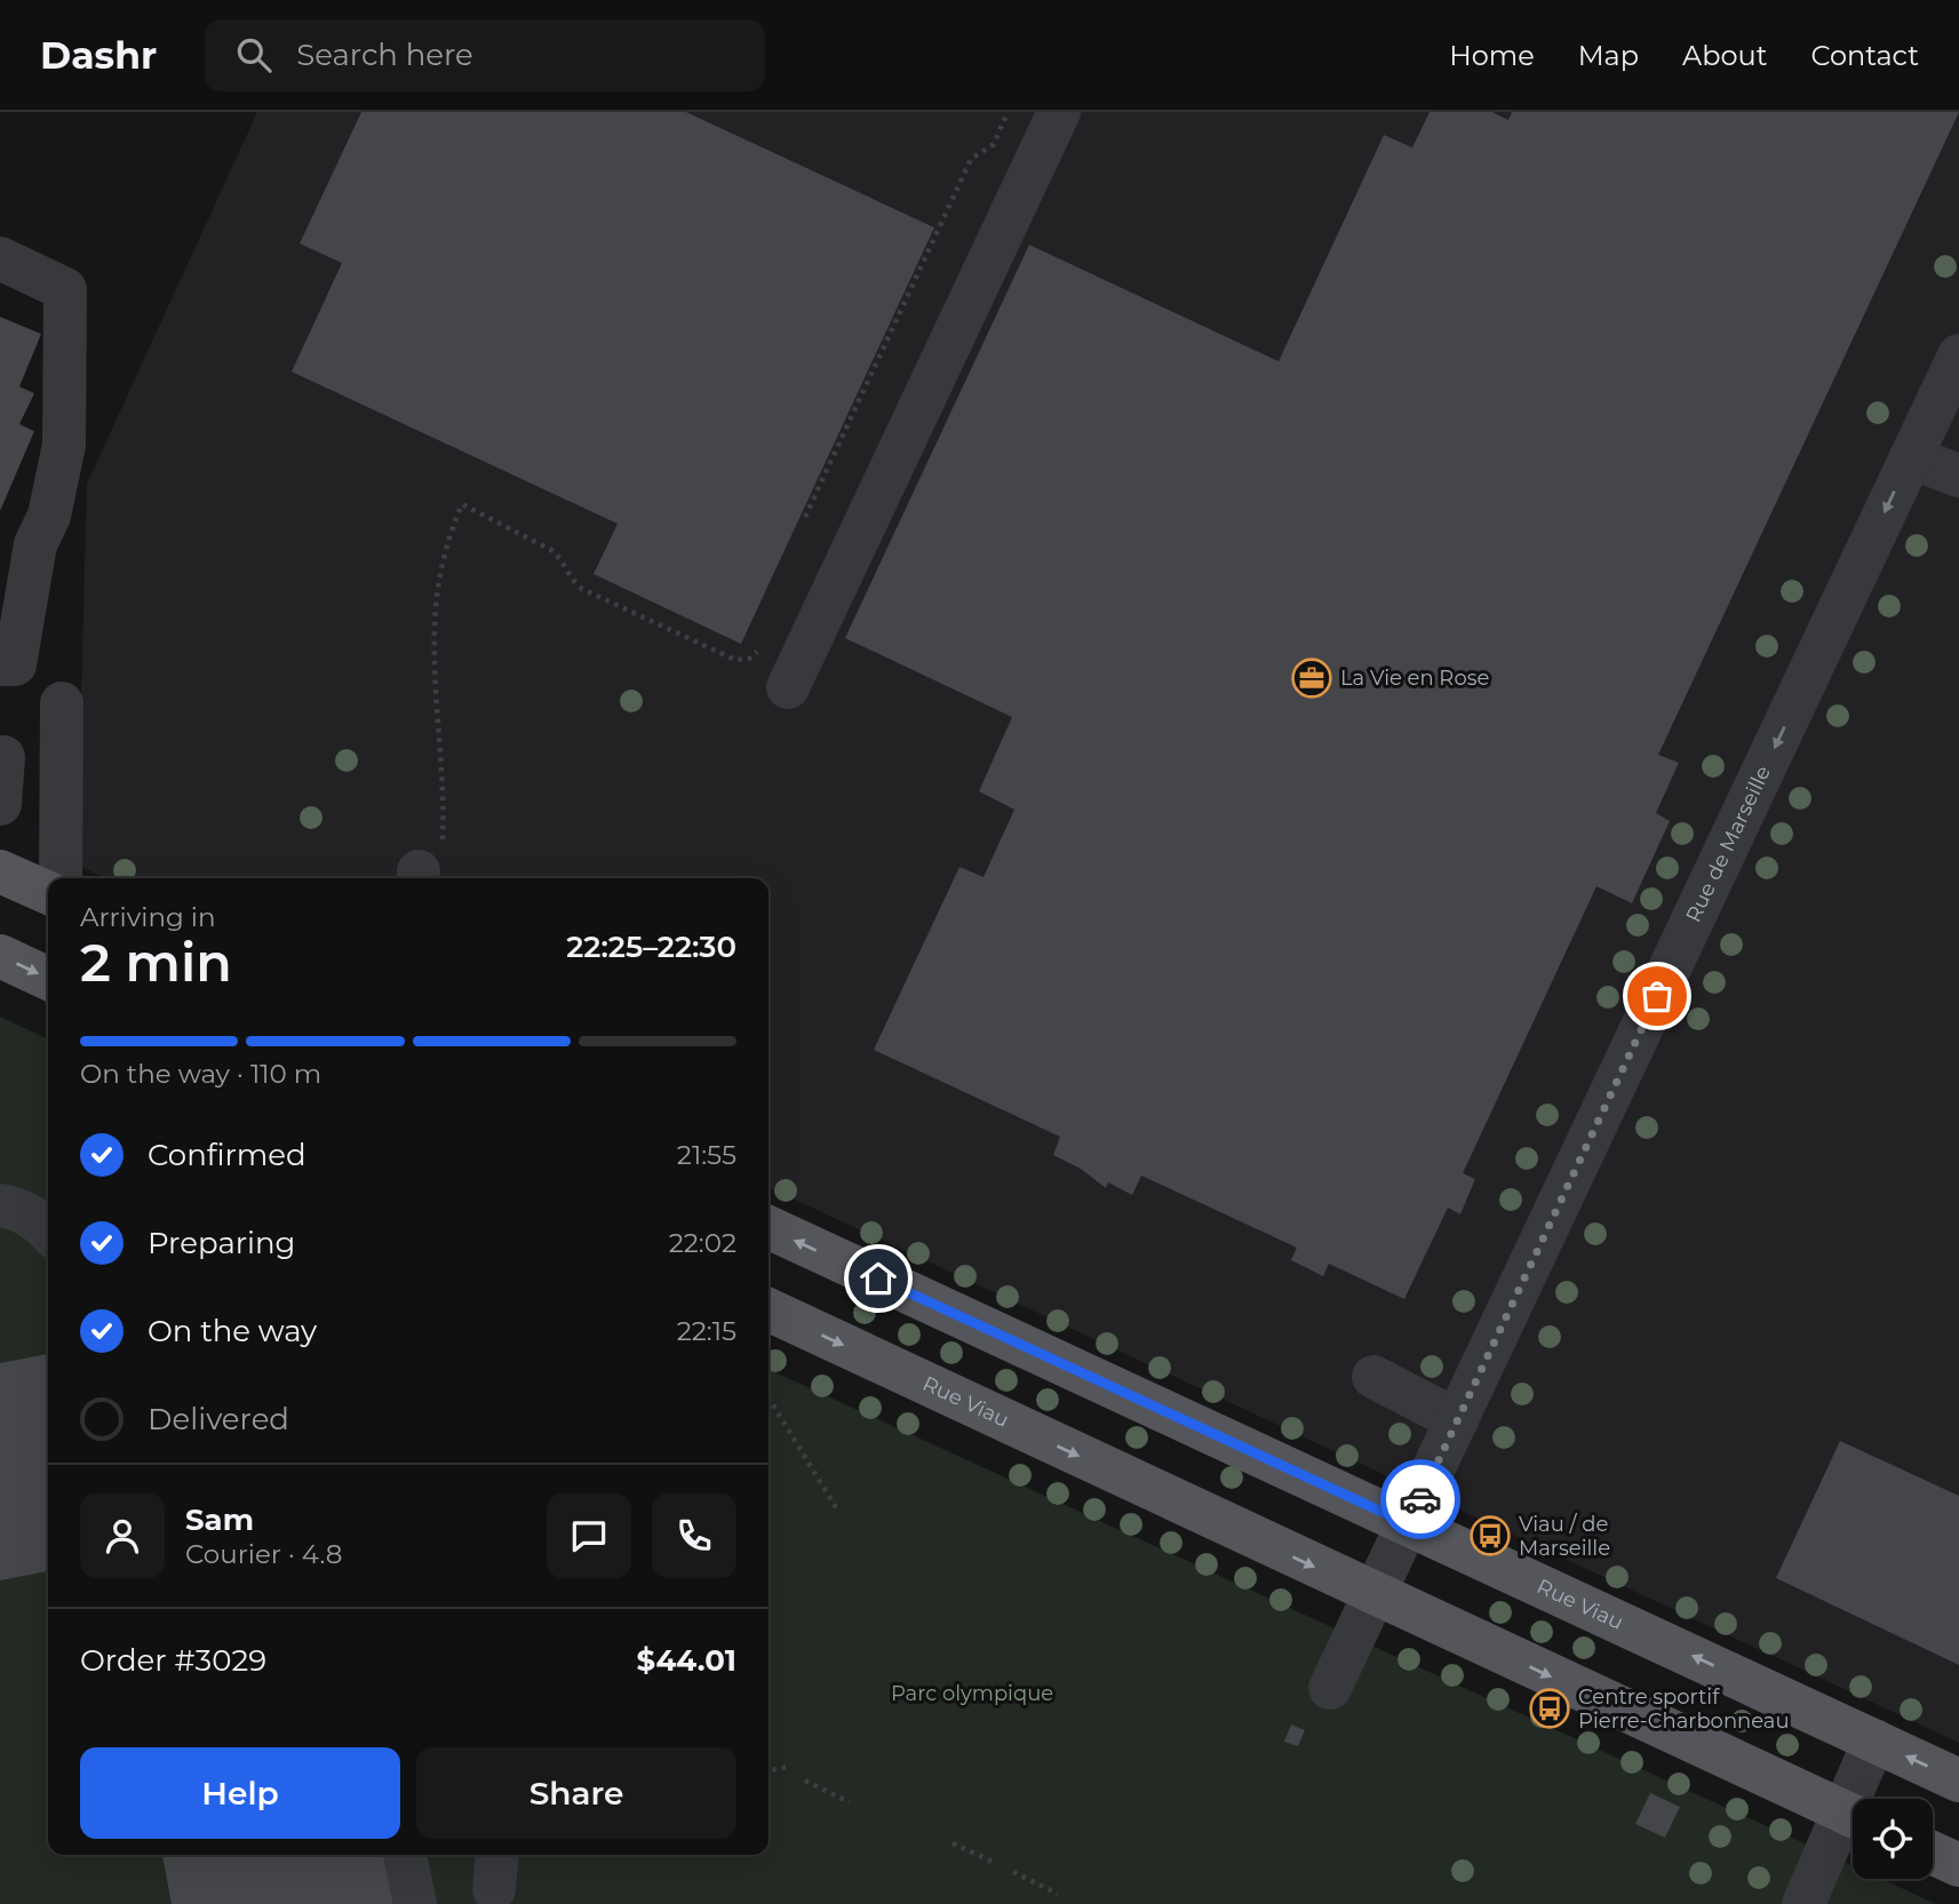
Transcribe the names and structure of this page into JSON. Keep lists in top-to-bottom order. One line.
{"streets":{"main road":["Rue Viau"],"street":["Rue de Marseille"]},"crossings":[["Rue de Marseille","Rue Viau"]],"one_way":["Rue de Marseille"],"parks":["Parc olympique"],"places":{"office":["La Vie en Rose"],"bus stop":["Viau / de Marseille","Centre sportif Pierre-Charbonneau"]},"page":{"header":"Dashr","search":"Search here","nav":["Home","Map","About","Contact"],"heading":["2 min","Arriving in","22:25–22:30"],"panel":["Sam","Courier · 4.8","Order #3029","$44.01"],"bar":"On the way · 110 m","list":[["Confirmed","21:55"],["Preparing","22:02"],["On the way","22:15"],"Delivered"],"buttons":["Help","Share"]}}
